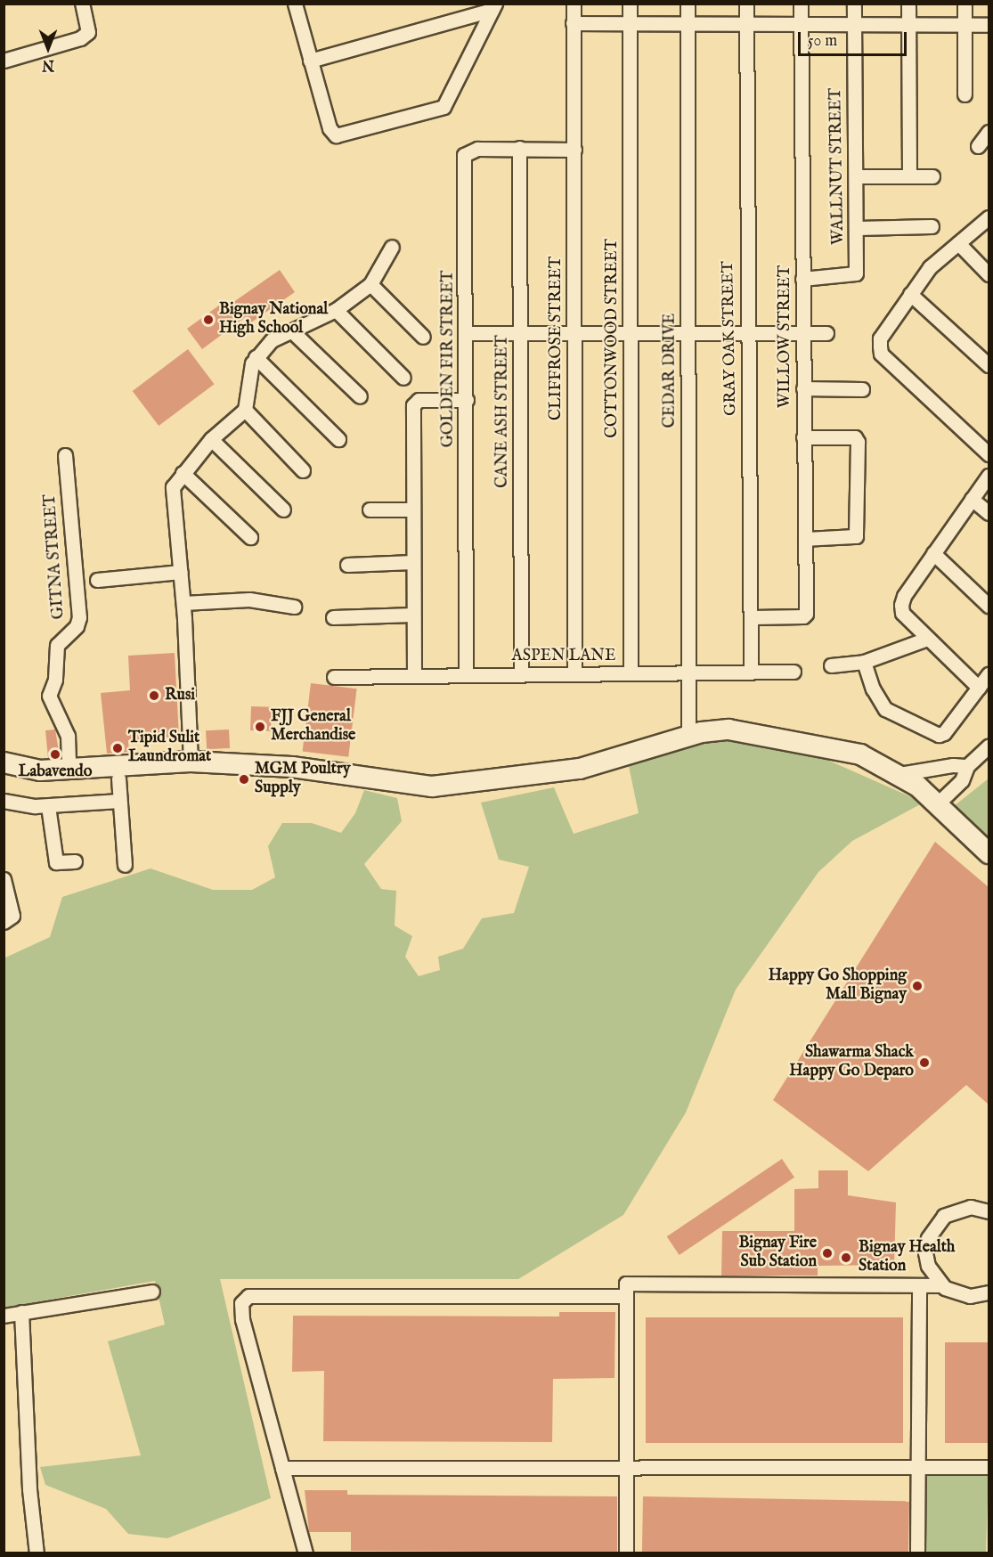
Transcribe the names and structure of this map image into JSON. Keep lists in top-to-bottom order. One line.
{"streets":{"street":["WALLNUT STREET","WILLOW STREET","CLIFFROSE STREET","COTTONWOOD STREET","GRAY OAK STREET","GOLDEN FIR STREET","CEDAR DRIVE","CANE ASH STREET","GITNA STREET","ASPEN LANE"]},"crossings":[["WALLNUT STREET","WILLOW STREET"],["WILLOW STREET","GRAY OAK STREET"],["CLIFFROSE STREET","GOLDEN FIR STREET"],["CLIFFROSE STREET","ASPEN LANE"],["COTTONWOOD STREET","ASPEN LANE"],["GRAY OAK STREET","ASPEN LANE"],["GOLDEN FIR STREET","CANE ASH STREET"],["GOLDEN FIR STREET","ASPEN LANE"],["CEDAR DRIVE","ASPEN LANE"],["CANE ASH STREET","ASPEN LANE"]],"places":["Bignay National High School","Rusi","FJJ General Merchandise","Tipid Sulit Laundromat","Labavendo","MGM Poultry Supply","Happy Go Shopping Mall Bignay","Shawarma Shack Happy Go Deparo","Bignay Fire Sub Station","Bignay Health Station"],"scale_bar":"50 m","north":"bottom"}
